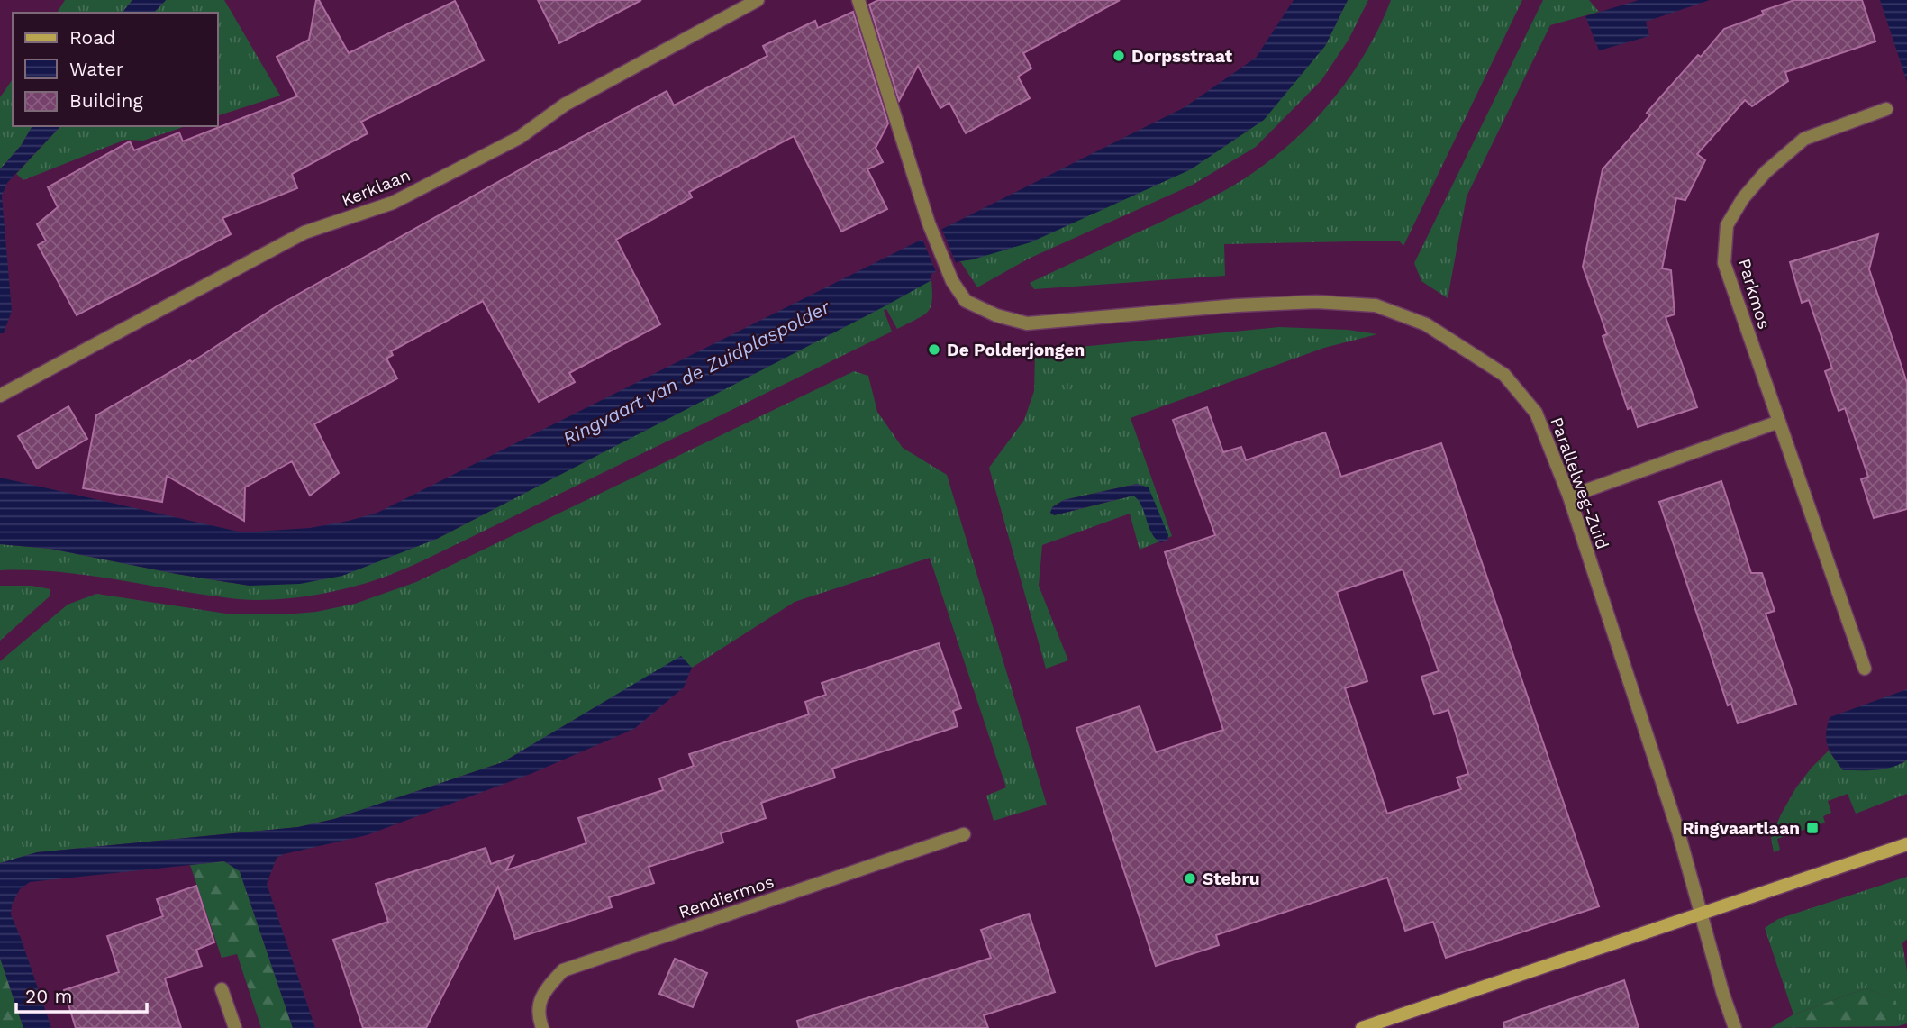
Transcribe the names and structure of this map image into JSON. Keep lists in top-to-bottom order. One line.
{"streets":{"street":["Kerklaan","Parkmos","Parallelweg-Zuid","Rendiermos"]},"water":["Ringvaart van de Zuidplaspolder"],"places":{"other":["Dorpsstraat","De Polderjongen","Stebru"],"transit":["Ringvaartlaan"]},"legend":["Road","Water","Building"],"scale_bar":"20 m"}
